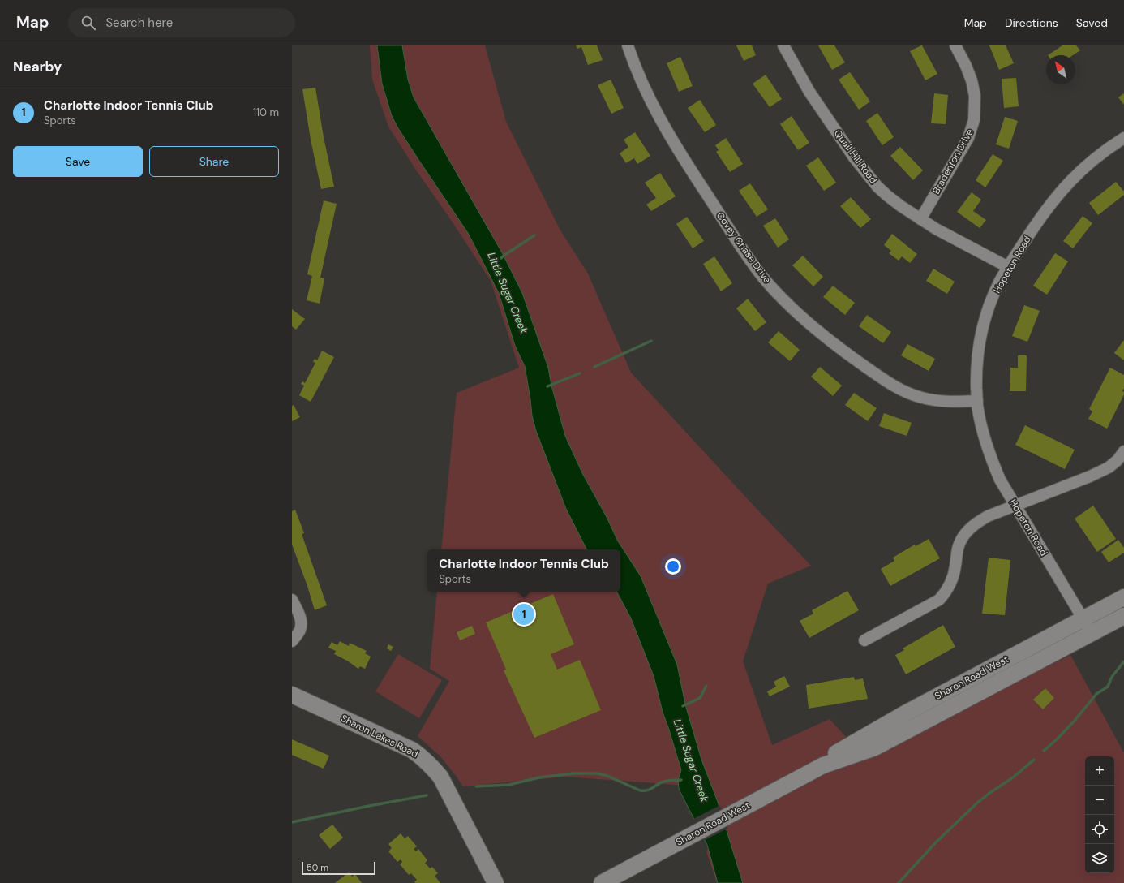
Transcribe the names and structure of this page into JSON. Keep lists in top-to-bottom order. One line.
{"streets":{"main road":["Sharon Road West","Sharon Lakes Road"],"street":["Quail Hill Road","Bradenton Drive","Covey Chase Drive","Hopeton Road"]},"crossings":[["Quail Hill Road","Bradenton Drive"],["Quail Hill Road","Hopeton Road"],["Covey Chase Drive","Hopeton Road"],["Hopeton Road","Sharon Road West"]],"water":["Little Sugar Creek"],"scale_bar":"50 m","north":"top left","page":{"header":"Map","search":"Search here","nav":["Map","Directions","Saved"],"heading":"Nearby","list":[{"mark":"1","name":"Charlotte Indoor Tennis Club","note":"Sports","value":"110 m"}],"buttons":["Save","Share"],"popup":["Charlotte Indoor Tennis Club","Sports"],"pins":"1","map_buttons":["+","−"],"scale":"50 m"}}
